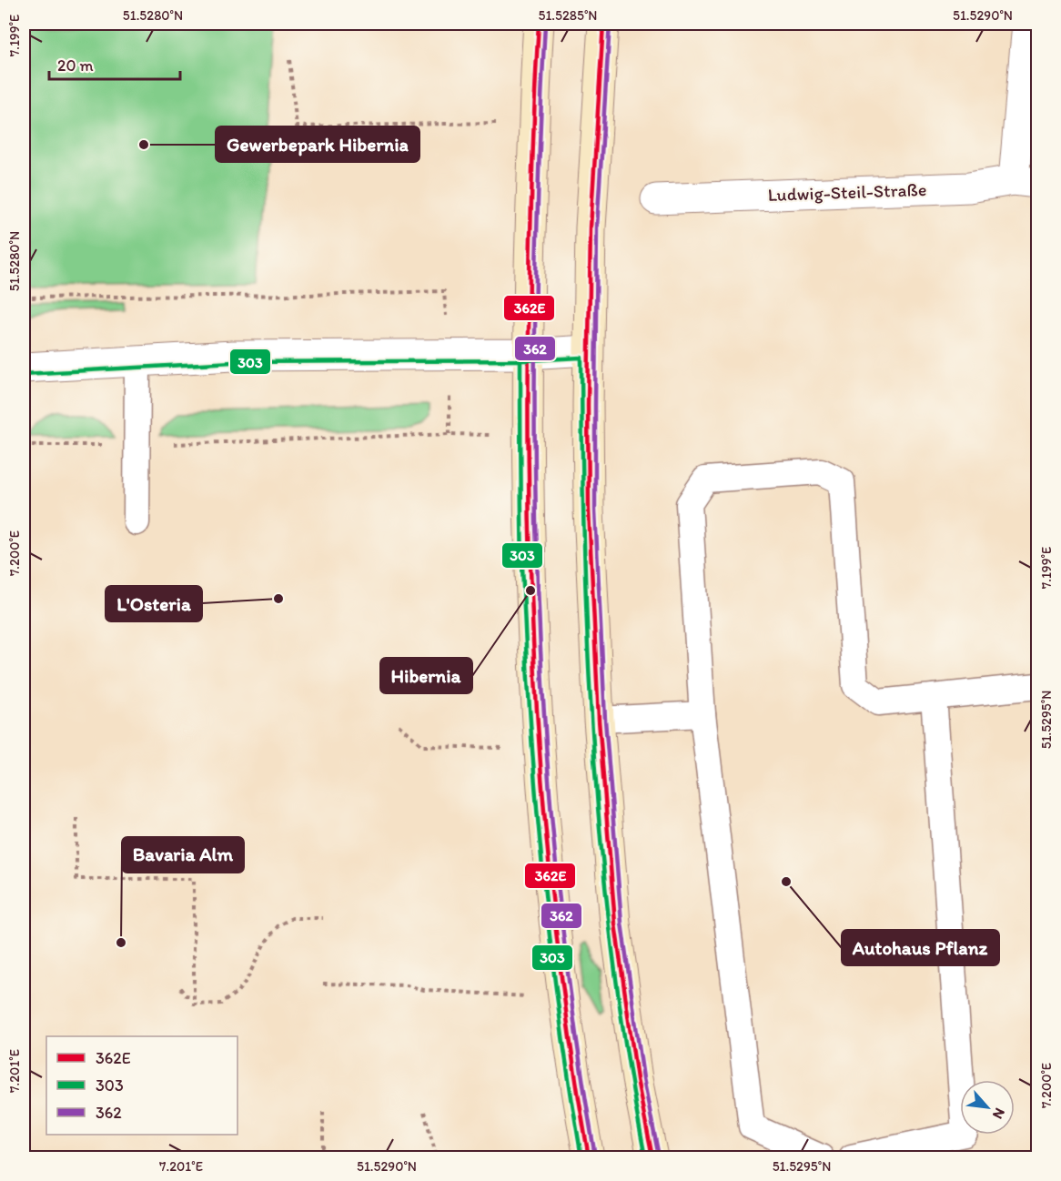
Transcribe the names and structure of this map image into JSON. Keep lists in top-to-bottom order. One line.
{"streets":{"street":["Ludwig-Steil-Straße"]},"places":["Gewerbepark Hibernia","Hibernia","L'Osteria","Autohaus Pflanz","Bavaria Alm"],"lines":["transit line 362E","transit line 362","transit line 303"],"legend":["362E","303","362"],"scale_bar":"20 m","north":"bottom right","coordinates":["51.5280°N","51.5285°N","51.5290°N","7.199°E","7.200°E","51.5295°N","7.201°E"]}
